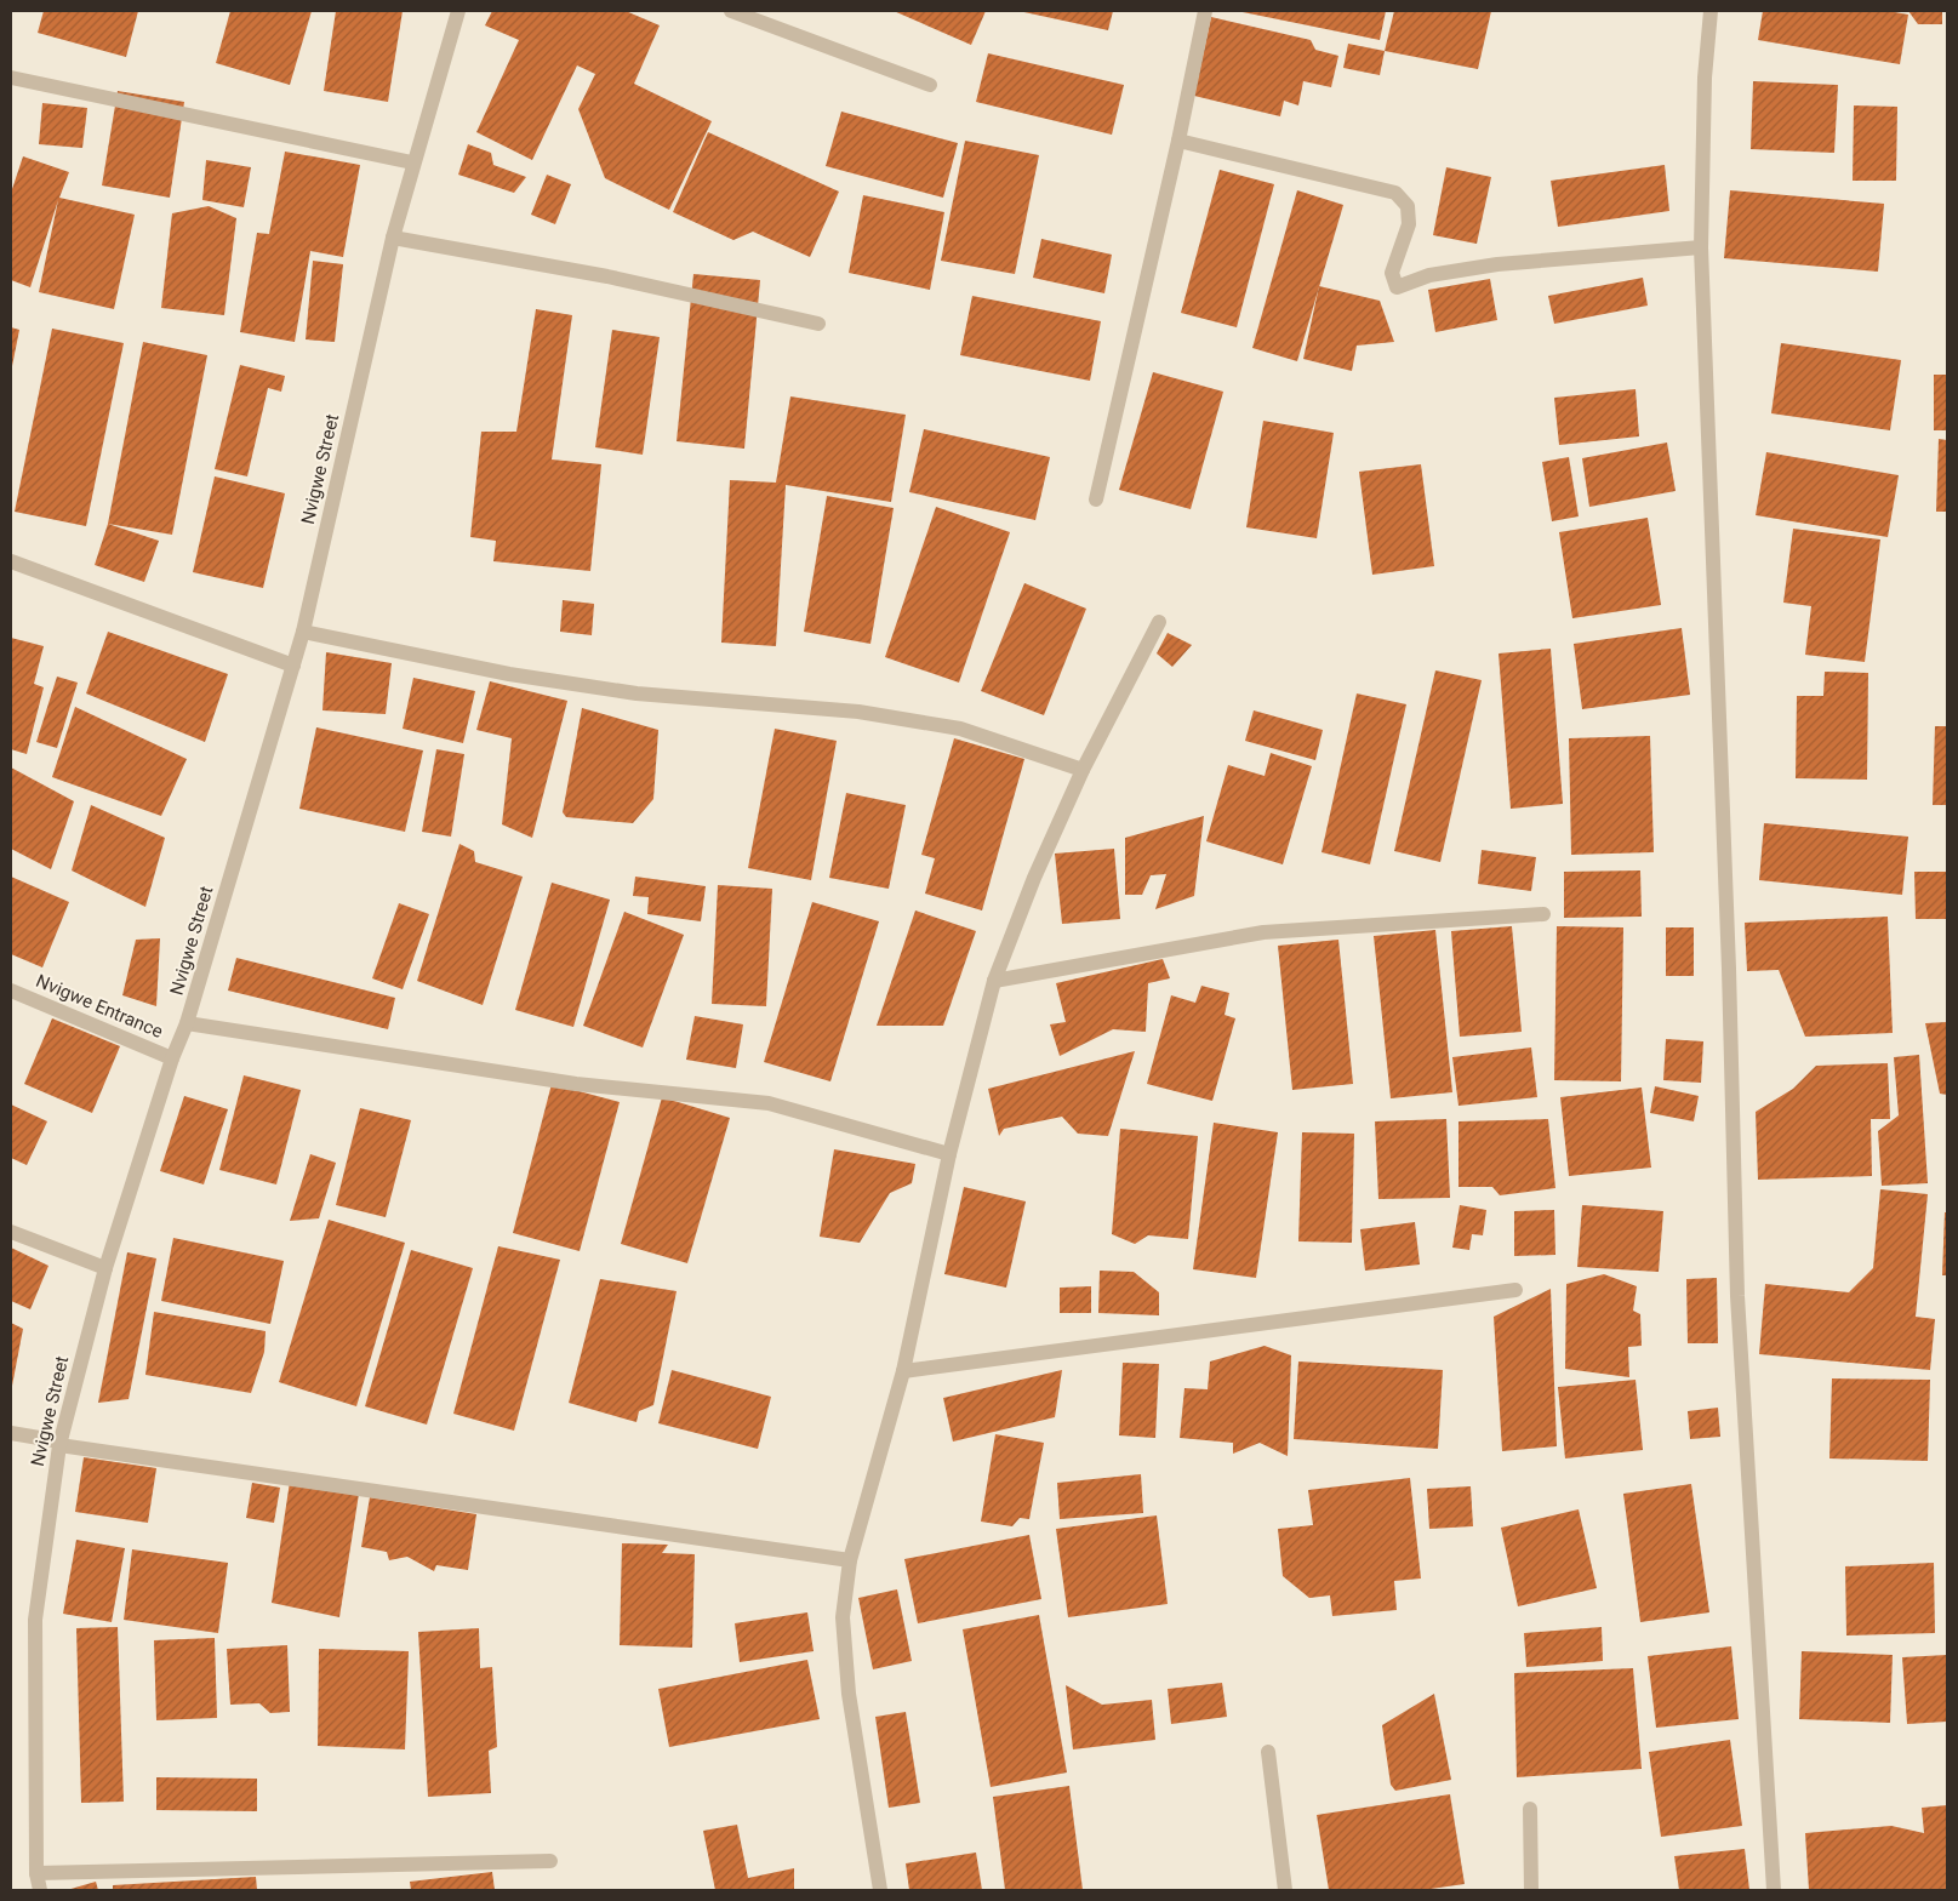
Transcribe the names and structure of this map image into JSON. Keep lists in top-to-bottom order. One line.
{"streets":{"street":["Nvigwe Street","Nvigwe Entrance"]},"crossings":[["Nvigwe Street","Nvigwe Entrance"]]}
